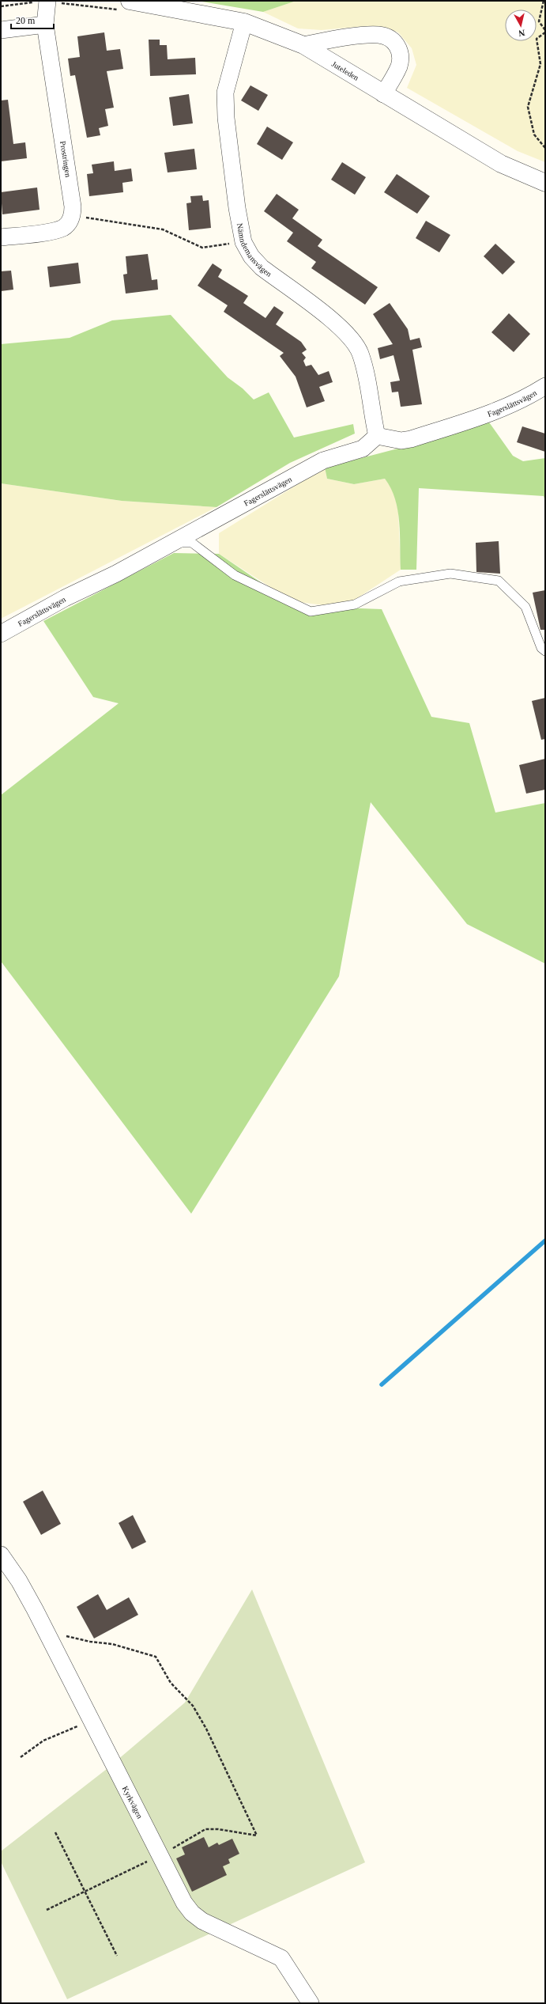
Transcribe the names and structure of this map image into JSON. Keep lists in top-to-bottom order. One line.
{"streets":{"street":["Juteleden","Prostringen","Nämndemansvägen","Fagerslättsvägen","Kyrkvägen"]},"crossings":[["Juteleden","Nämndemansvägen"],["Nämndemansvägen","Fagerslättsvägen"]],"scale_bar":"20 m","north":"bottom"}
